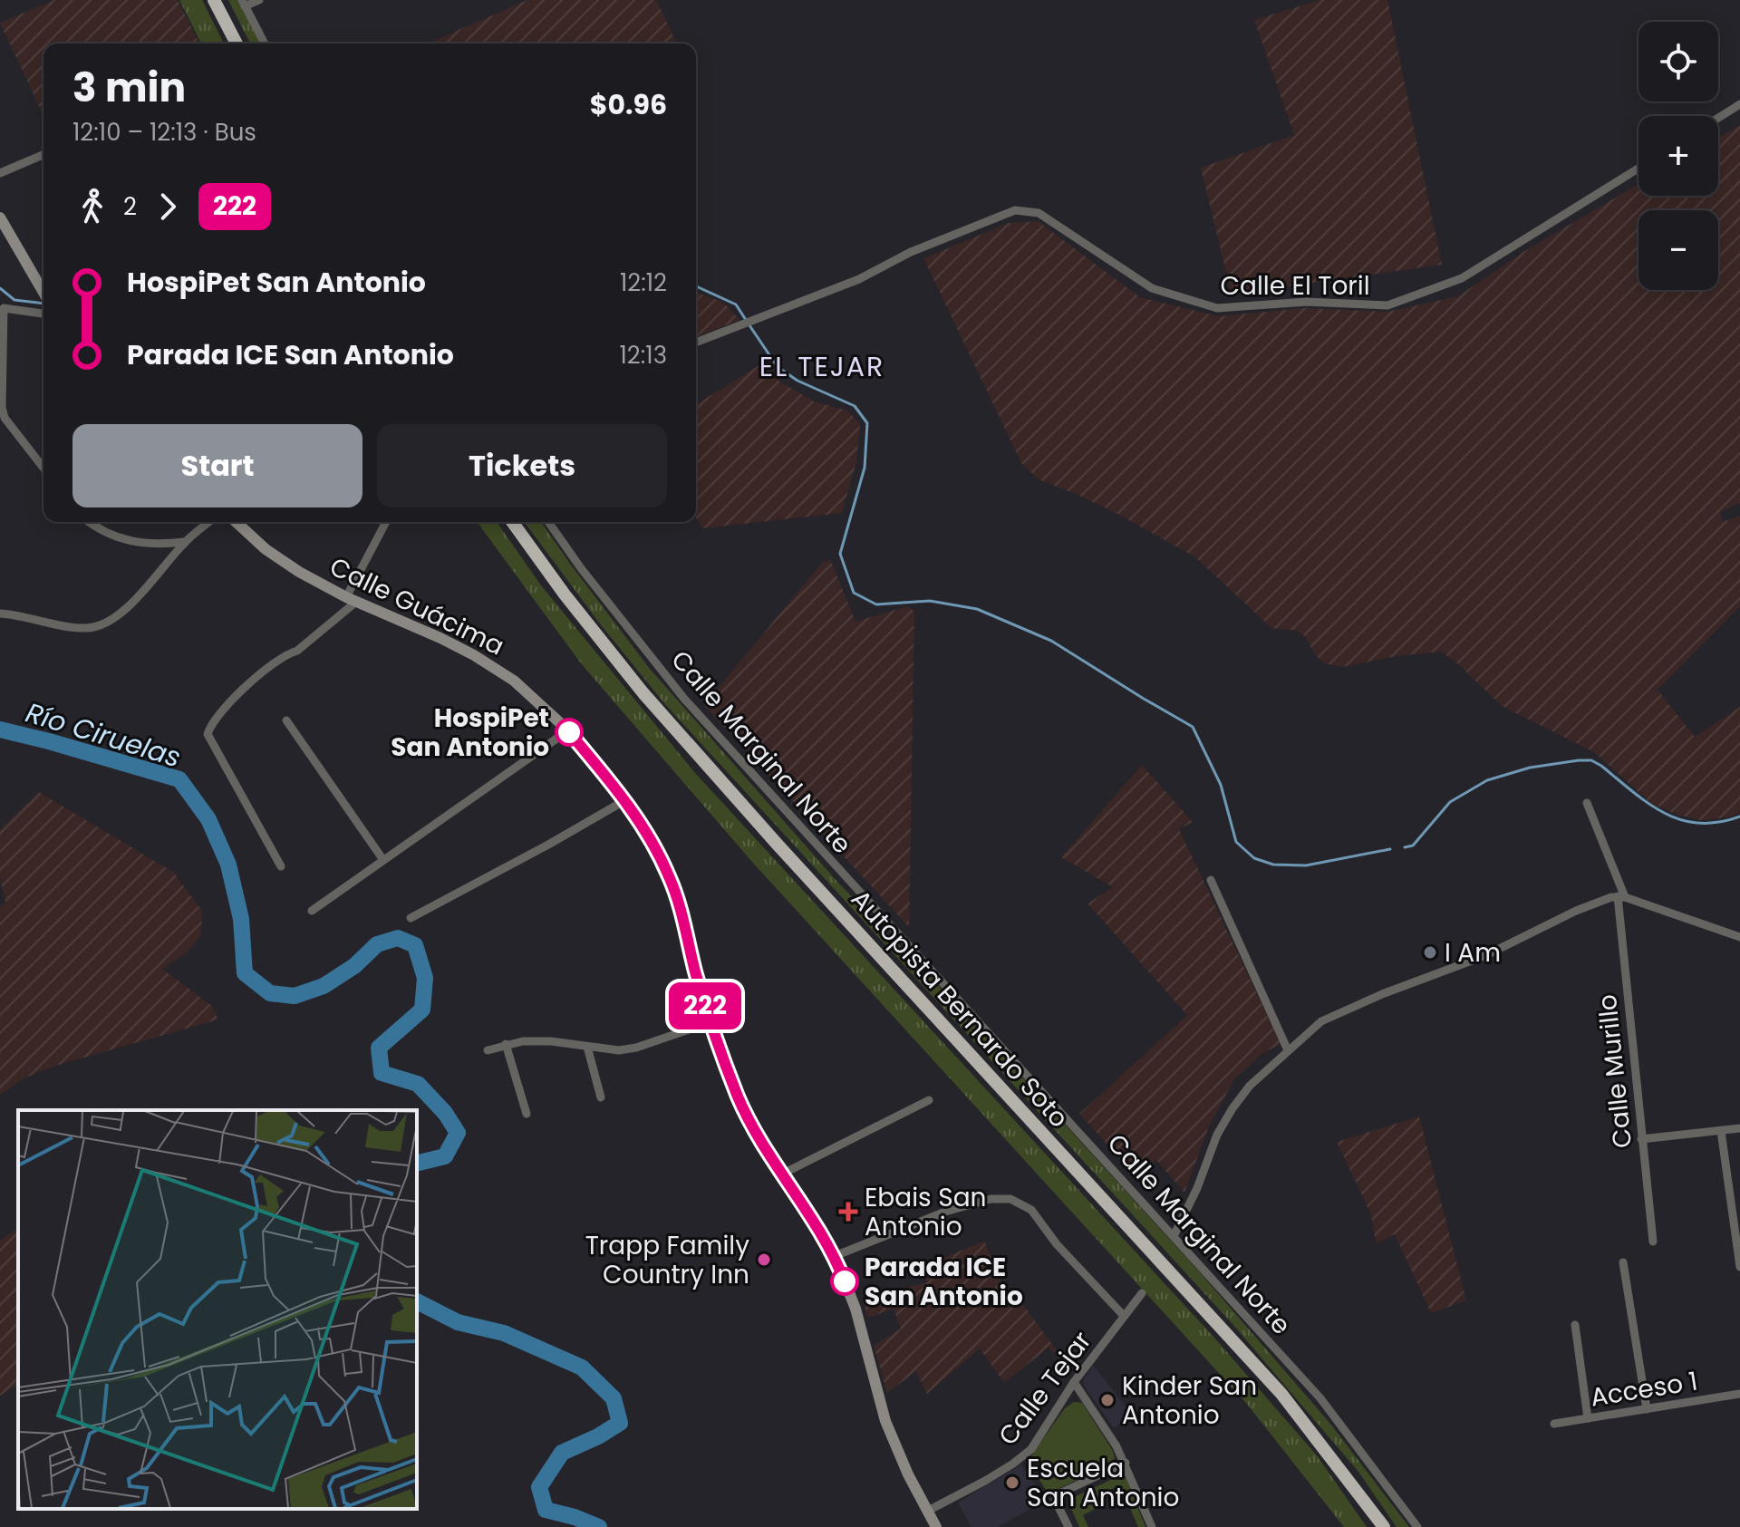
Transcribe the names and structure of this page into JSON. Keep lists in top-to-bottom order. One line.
{"streets":{"highway":["Autopista Bernardo Soto"],"main road":["Calle Guácima"],"street":["Calle El Toril","Calle Marginal Norte","Calle Murillo","Calle Tejar","Acceso 1"]},"crossings":[["Calle Guácima","Calle Tejar"]],"districts":["EL TEJAR"],"water":["Río Ciruelas"],"places":{"other":["HospiPet San Antonio","I Am","Trapp Family Country Inn","Parada ICE San Antonio","Kinder San Antonio","Escuela San Antonio"],"health":["Ebais San Antonio"]},"lines":["bus line 222"],"page":{"on_map":"222","map_buttons":["+","−"],"heading":["3 min","12:10 – 12:13 · Bus","$0.96"],"legs":["2","222"],"list":[{"name":"HospiPet San Antonio","value":"12:12"},{"name":"Parada ICE San Antonio","value":"12:13"}],"buttons":["Start","Tickets"]}}
